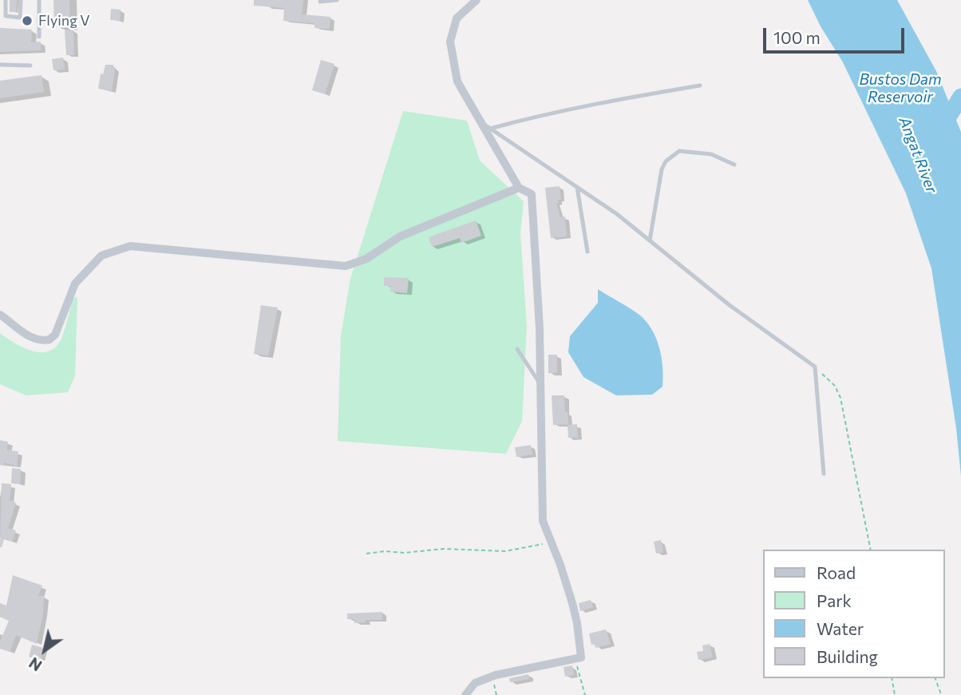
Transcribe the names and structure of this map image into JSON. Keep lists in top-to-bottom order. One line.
{"water":["Bustos Dam Reservoir","Angat River"],"places":["Flying V"],"legend":["Road","Park","Water","Building"],"scale_bar":"100 m","north":"bottom left"}
